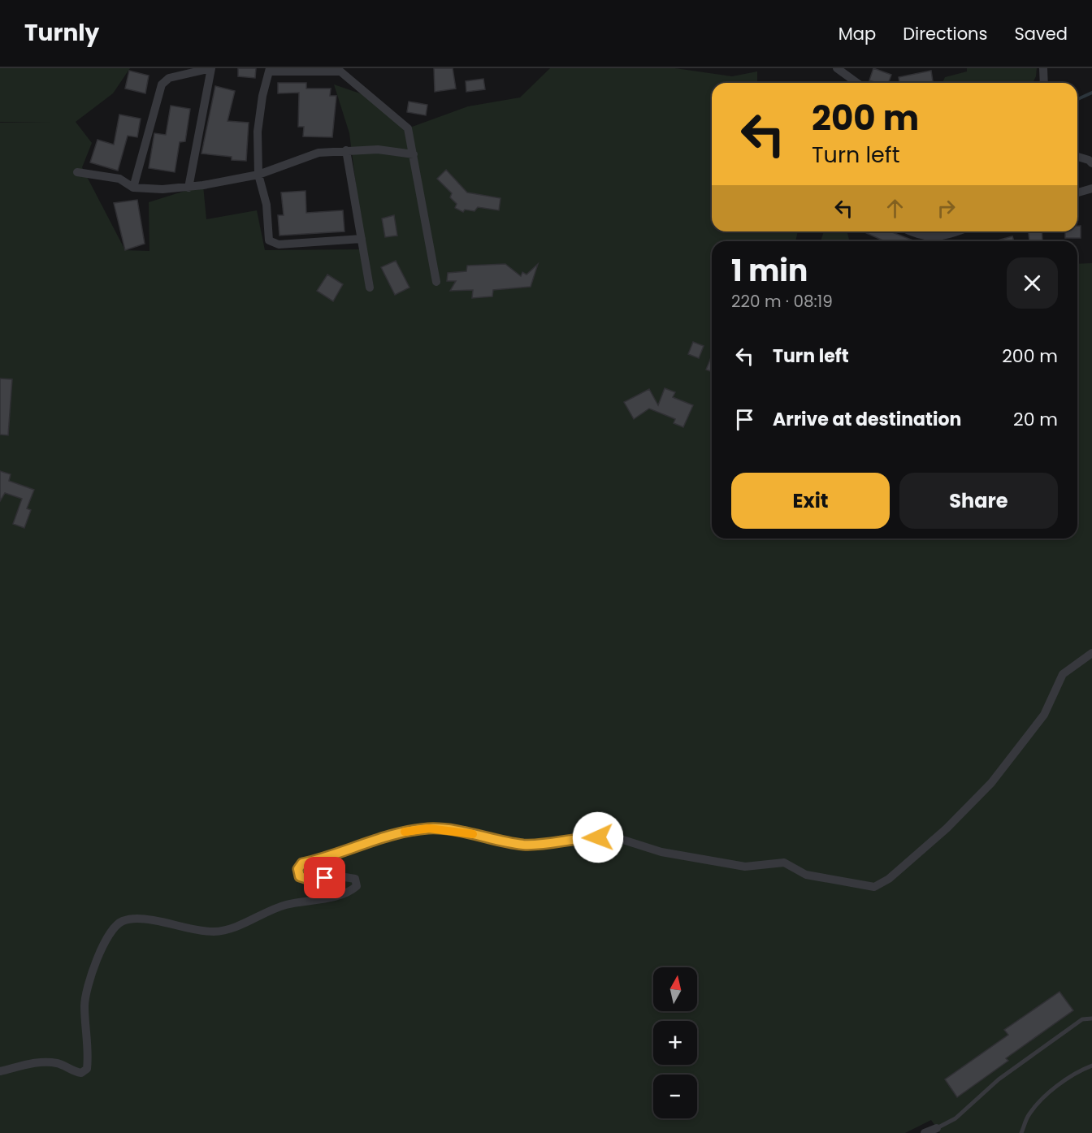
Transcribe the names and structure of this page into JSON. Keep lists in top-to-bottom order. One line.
{"north":"top","page":{"header":"Turnly","nav":["Map","Directions","Saved"],"turn":["200 m","Turn left"],"heading":["1 min","220 m · 08:19"],"list":[{"name":"Turn left","value":"200 m"},{"name":"Arrive at destination","value":"20 m"}],"buttons":["Exit","Share"],"map_buttons":["+","−"]}}
